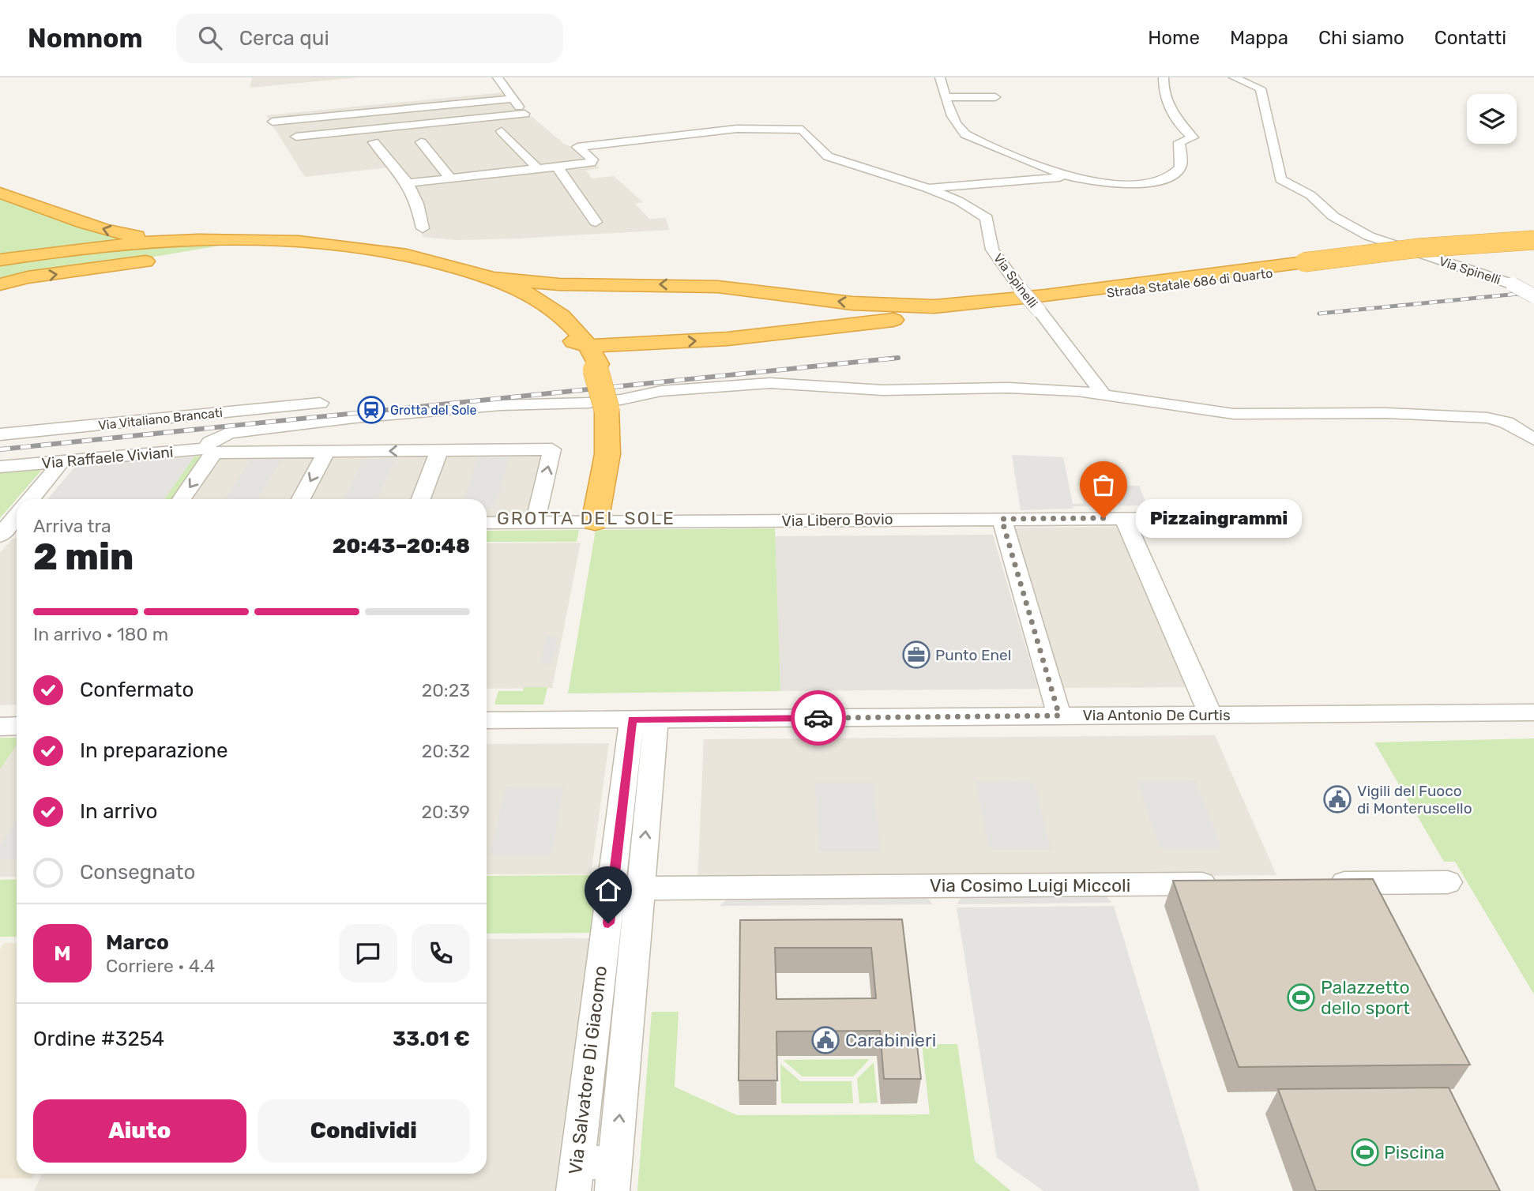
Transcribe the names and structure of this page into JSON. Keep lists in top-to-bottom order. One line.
{"streets":{"highway":["Strada Statale 686 di Quarto"],"street":["Via Spinelli","Via Vitaliano Brancati","Via Raffaele Viviani","Via Libero Bovio","Via Antonio De Curtis","Via Cosimo Luigi Miccoli","Via Salvatore Di Giacomo"]},"crossings":[["Via Raffaele Viviani","Via Libero Bovio"],["Via Antonio De Curtis","Via Salvatore Di Giacomo"],["Via Cosimo Luigi Miccoli","Via Salvatore Di Giacomo"]],"districts":["GROTTA DEL SOLE"],"places":{"station":["Grotta del Sole"],"other":["Pizzaingrammi"],"office":["Punto Enel"],"public building":["Vigili del Fuoco di Monteruscello","Carabinieri"],"sports":["Palazzetto dello sport","Piscina"]},"page":{"header":"Nomnom","search":"Cerca qui","nav":["Home","Mappa","Chi siamo","Contatti"],"bubble":"Pizzaingrammi","heading":["2 min","Arriva tra","20:43–20:48"],"panel":["Marco","Corriere · 4.4","Ordine #3254","33.01 €"],"bar":"In arrivo · 180 m","list":[["Confermato","20:23"],["In preparazione","20:32"],["In arrivo","20:39"],"Consegnato"],"round":"M","buttons":["Aiuto","Condividi"]}}
